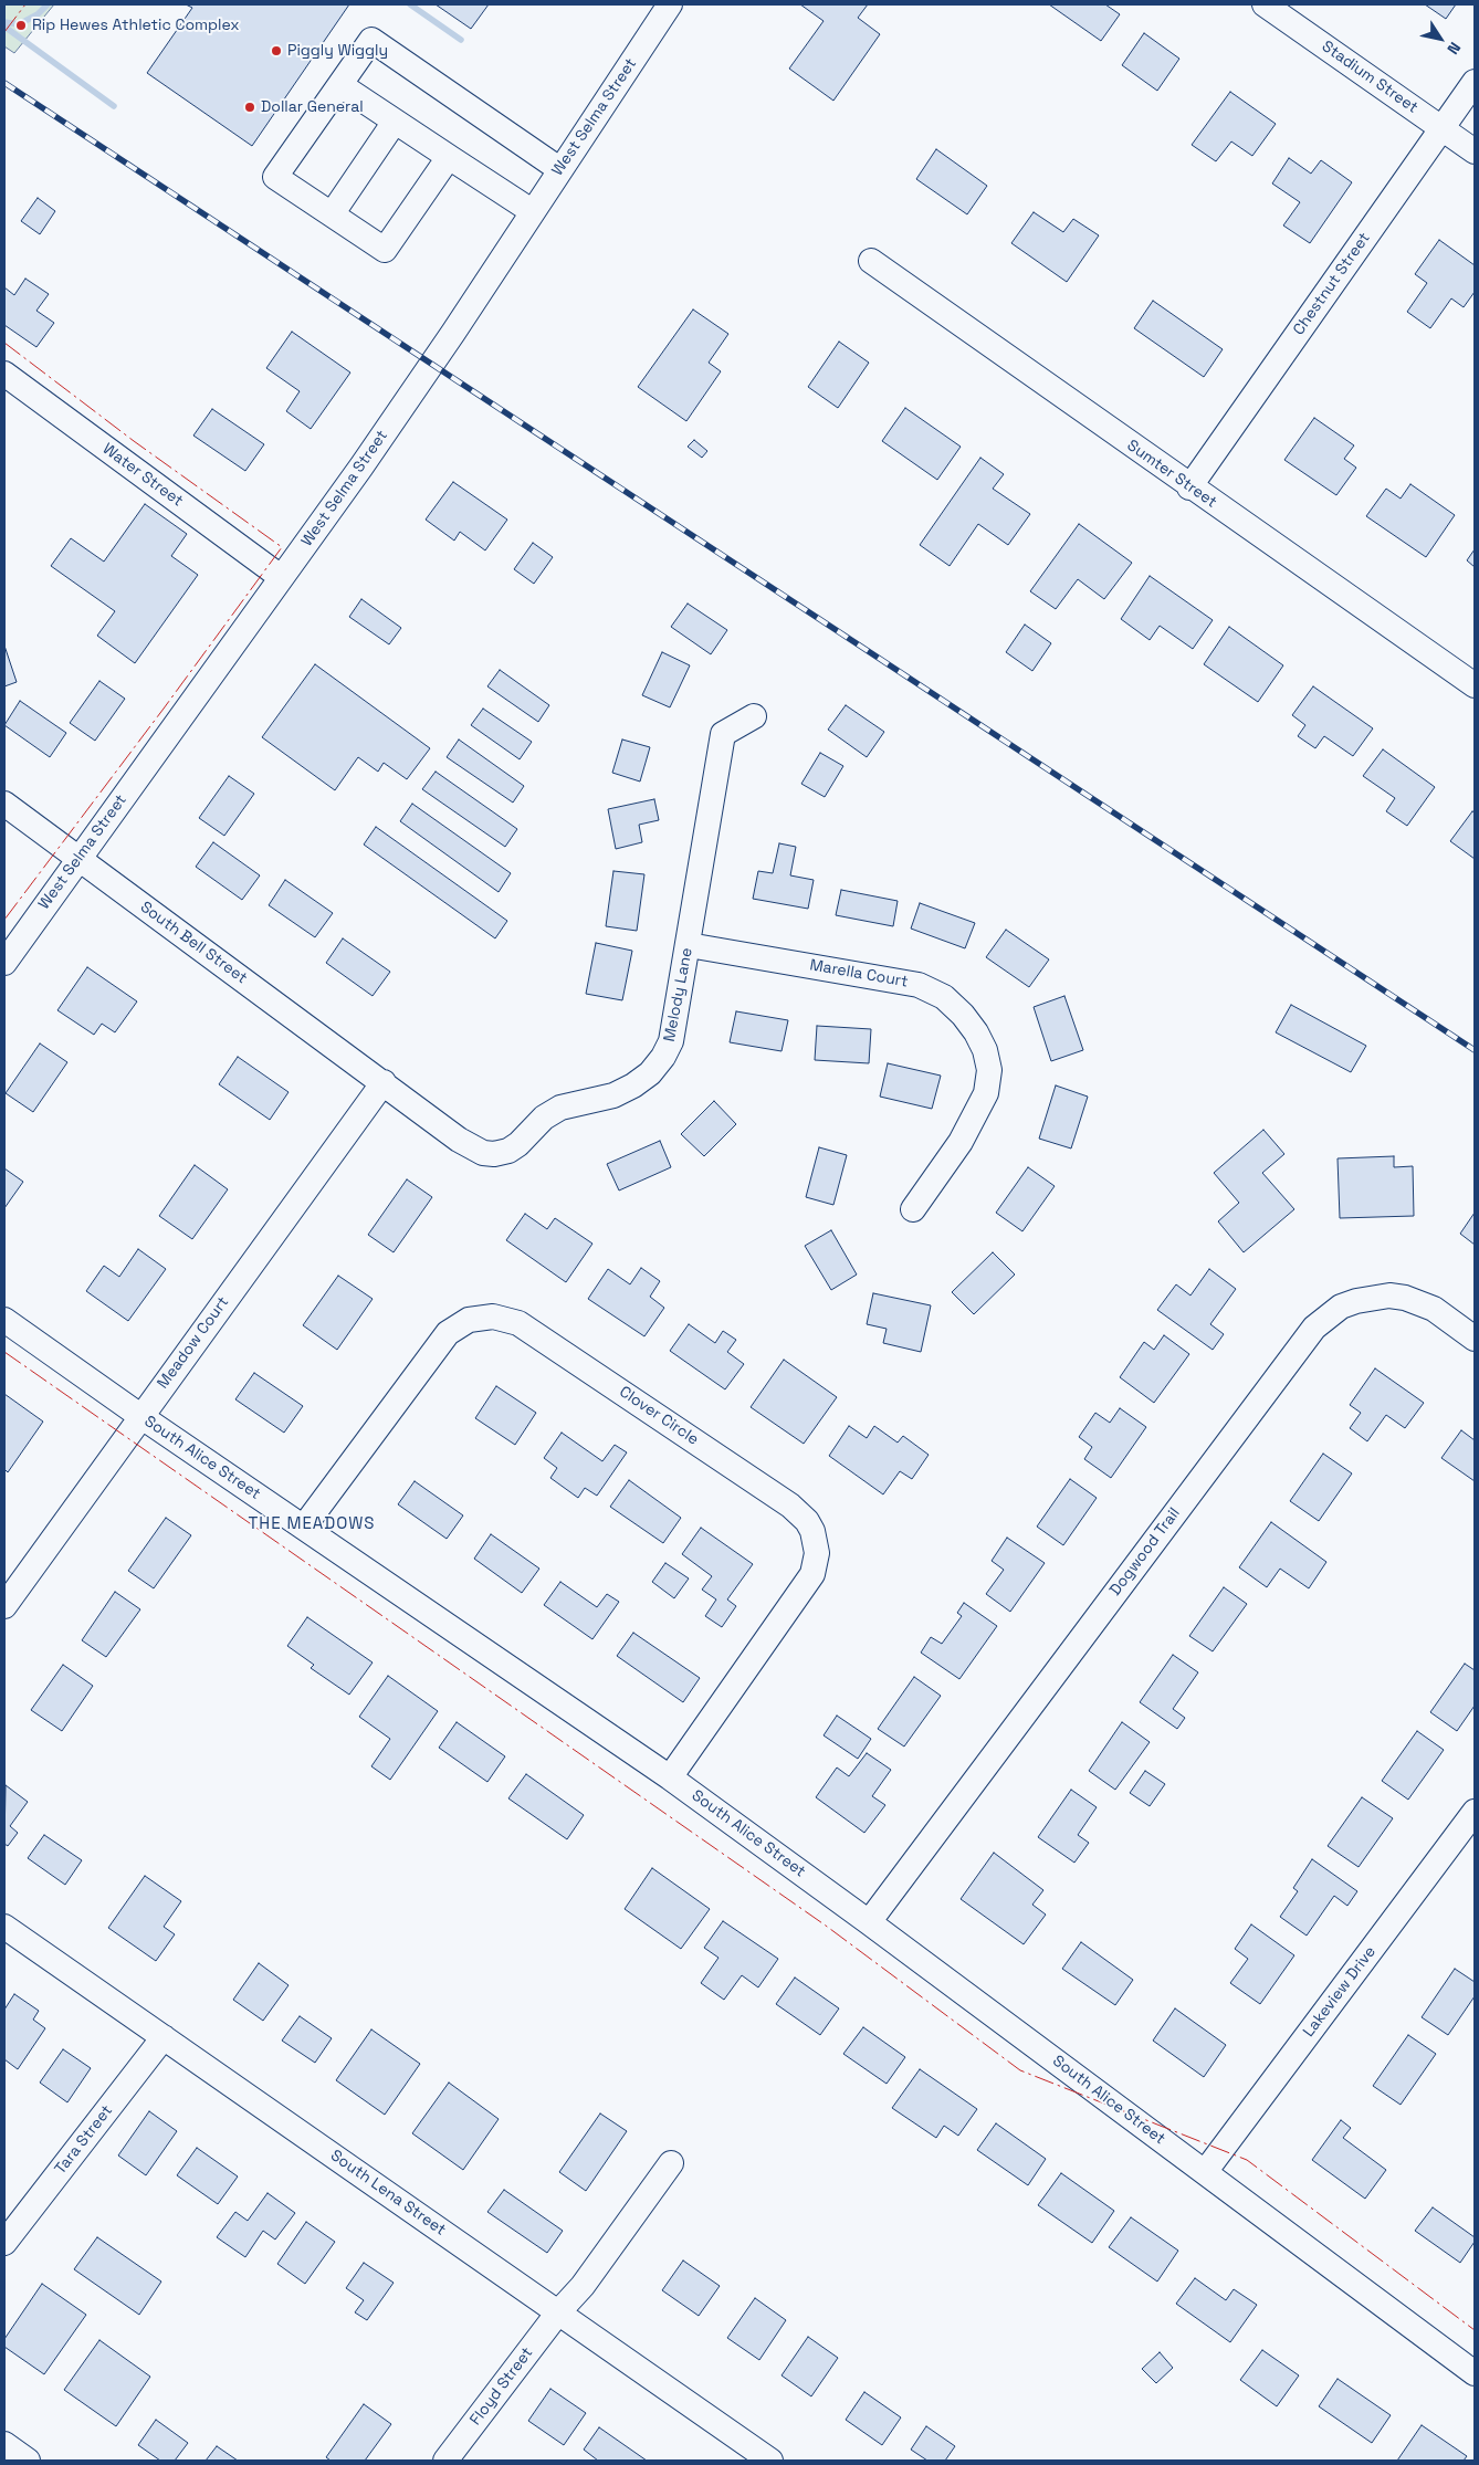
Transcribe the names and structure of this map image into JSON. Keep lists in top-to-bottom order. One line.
{"streets":{"street":["Stadium Street","West Selma Street","Chestnut Street","Sumter Street","Water Street","South Bell Street","Marella Court","Melody Lane","Meadow Court","Clover Circle","South Alice Street","Dogwood Trail","Lakeview Drive","Tara Street","South Lena Street","Floyd Street"]},"crossings":[["Stadium Street","Chestnut Street"],["West Selma Street","Water Street"],["West Selma Street","South Bell Street"],["Chestnut Street","Sumter Street"],["South Bell Street","Melody Lane"],["South Bell Street","Meadow Court"],["Marella Court","Melody Lane"],["Melody Lane","Meadow Court"],["Meadow Court","South Alice Street"],["Clover Circle","South Alice Street"],["South Alice Street","Dogwood Trail"],["South Alice Street","Lakeview Drive"],["Tara Street","South Lena Street"],["South Lena Street","Floyd Street"]],"districts":["THE MEADOWS"],"places":["Rip Hewes Athletic Complex","Piggly Wiggly","Dollar General"],"north":"bottom right"}
